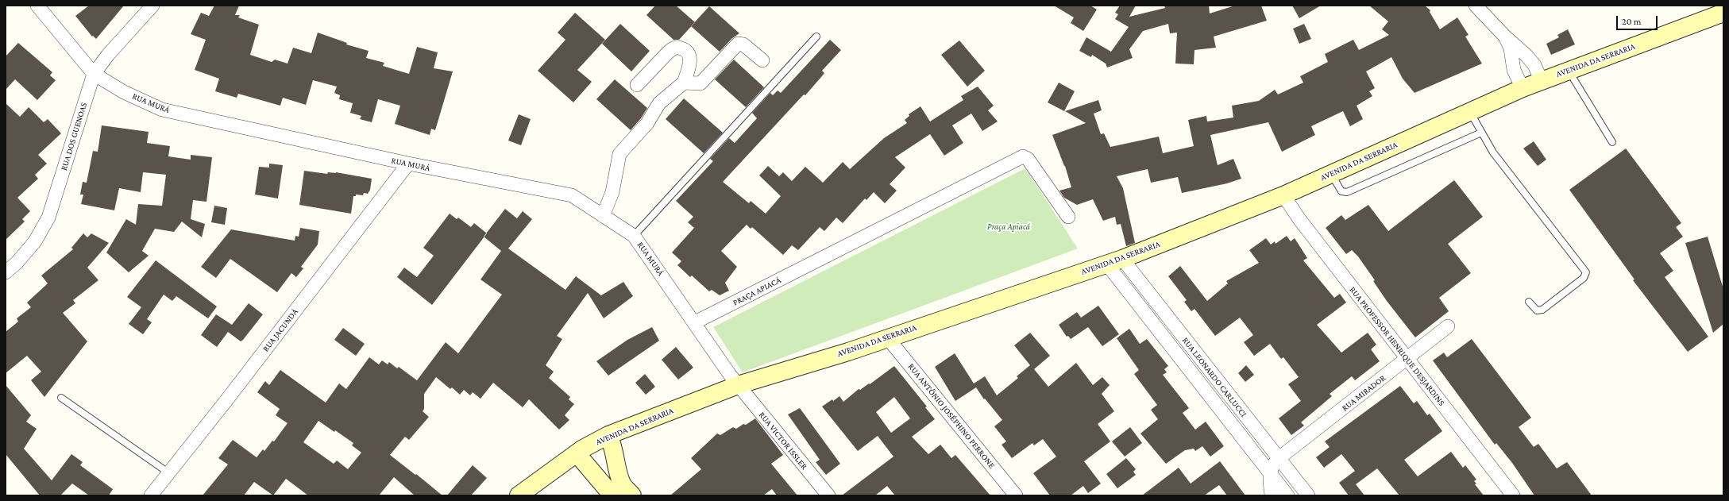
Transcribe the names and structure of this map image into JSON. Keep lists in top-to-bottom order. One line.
{"streets":{"main road":["AVENIDA DA SERRARIA"],"street":["RUA MURÁ","RUA DOS GUENOAS","PRAÇA APIACÁ","RUA JACUNDÁ","RUA PROFESSOR HENRIQUE DESJARDINS","RUA LEONARDO CARLUCCI","RUA MIRADOR","RUA ANTÔNIO JOSÉPHINO PERRONE","RUA VICTOR ISSLER"]},"crossings":[["AVENIDA DA SERRARIA","RUA MURÁ"],["AVENIDA DA SERRARIA","RUA PROFESSOR HENRIQUE DESJARDINS"],["AVENIDA DA SERRARIA","RUA LEONARDO CARLUCCI"],["AVENIDA DA SERRARIA","RUA ANTÔNIO JOSÉPHINO PERRONE"],["AVENIDA DA SERRARIA","RUA VICTOR ISSLER"],["RUA MURÁ","RUA DOS GUENOAS"],["RUA MURÁ","PRAÇA APIACÁ"],["RUA MURÁ","RUA JACUNDÁ"],["RUA MURÁ","RUA VICTOR ISSLER"],["RUA PROFESSOR HENRIQUE DESJARDINS","RUA MIRADOR"],["RUA LEONARDO CARLUCCI","RUA MIRADOR"]],"parks":["Praça Apiacá"],"scale_bar":"20 m"}
